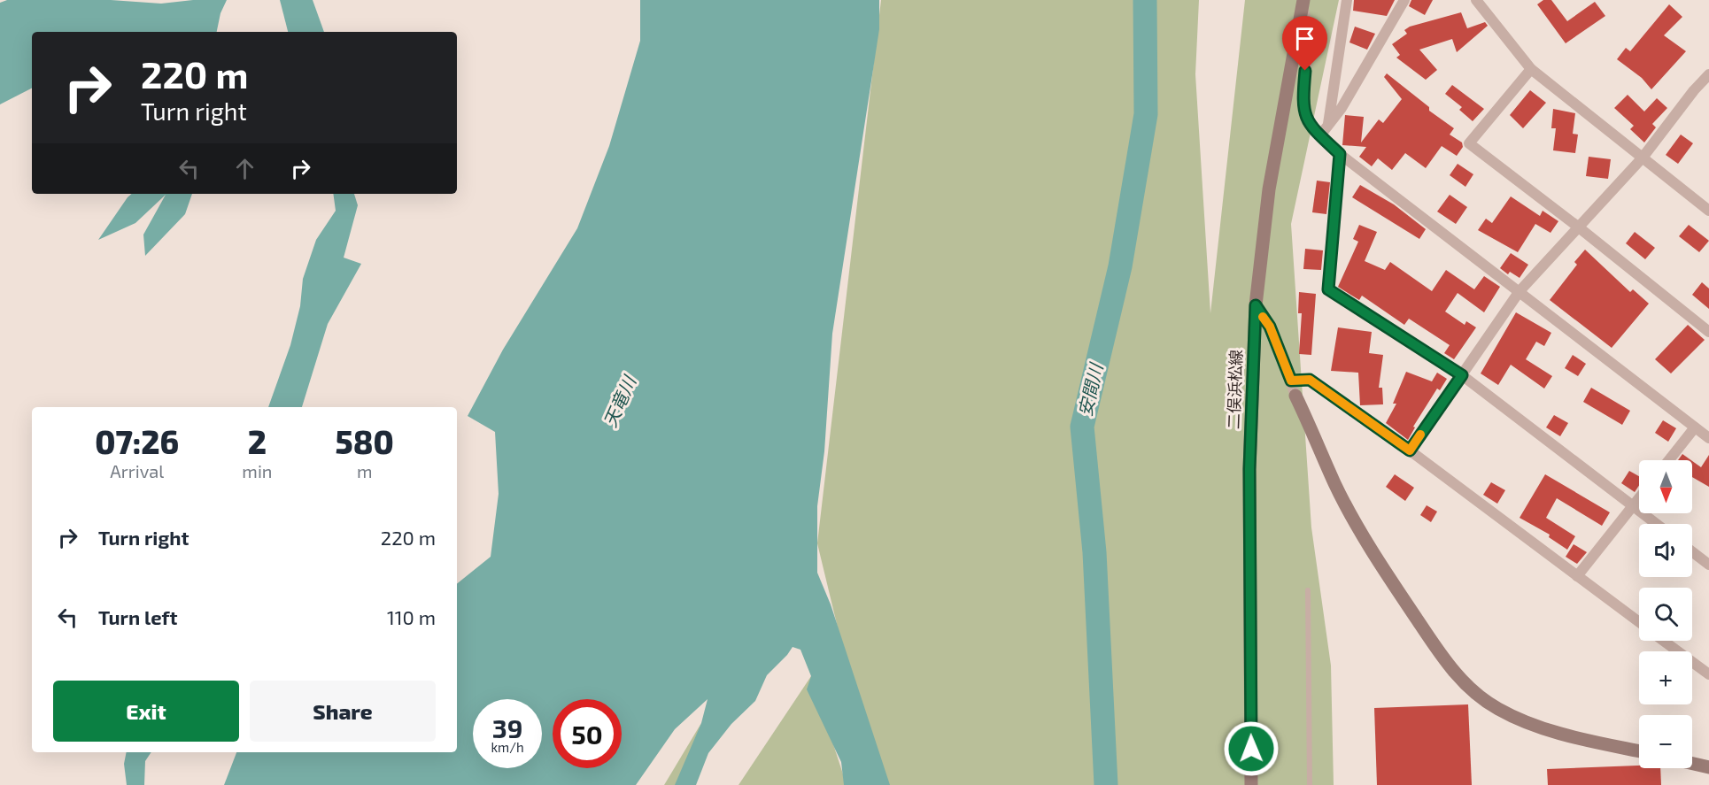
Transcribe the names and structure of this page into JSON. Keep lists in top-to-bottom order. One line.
{"streets":{"main road":["二俣浜松線"]},"water":["安間川","天竜川"],"north":"bottom","page":{"turn":["220 m","Turn right"],"eta":["07:26","Arrival","2","min","580","m"],"map_buttons":["+","−"],"list":[{"name":"Turn right","value":"220 m"},{"name":"Turn left","value":"110 m"}],"buttons":["Exit","Share"],"speed":"39 km/h","limit":"50"}}
